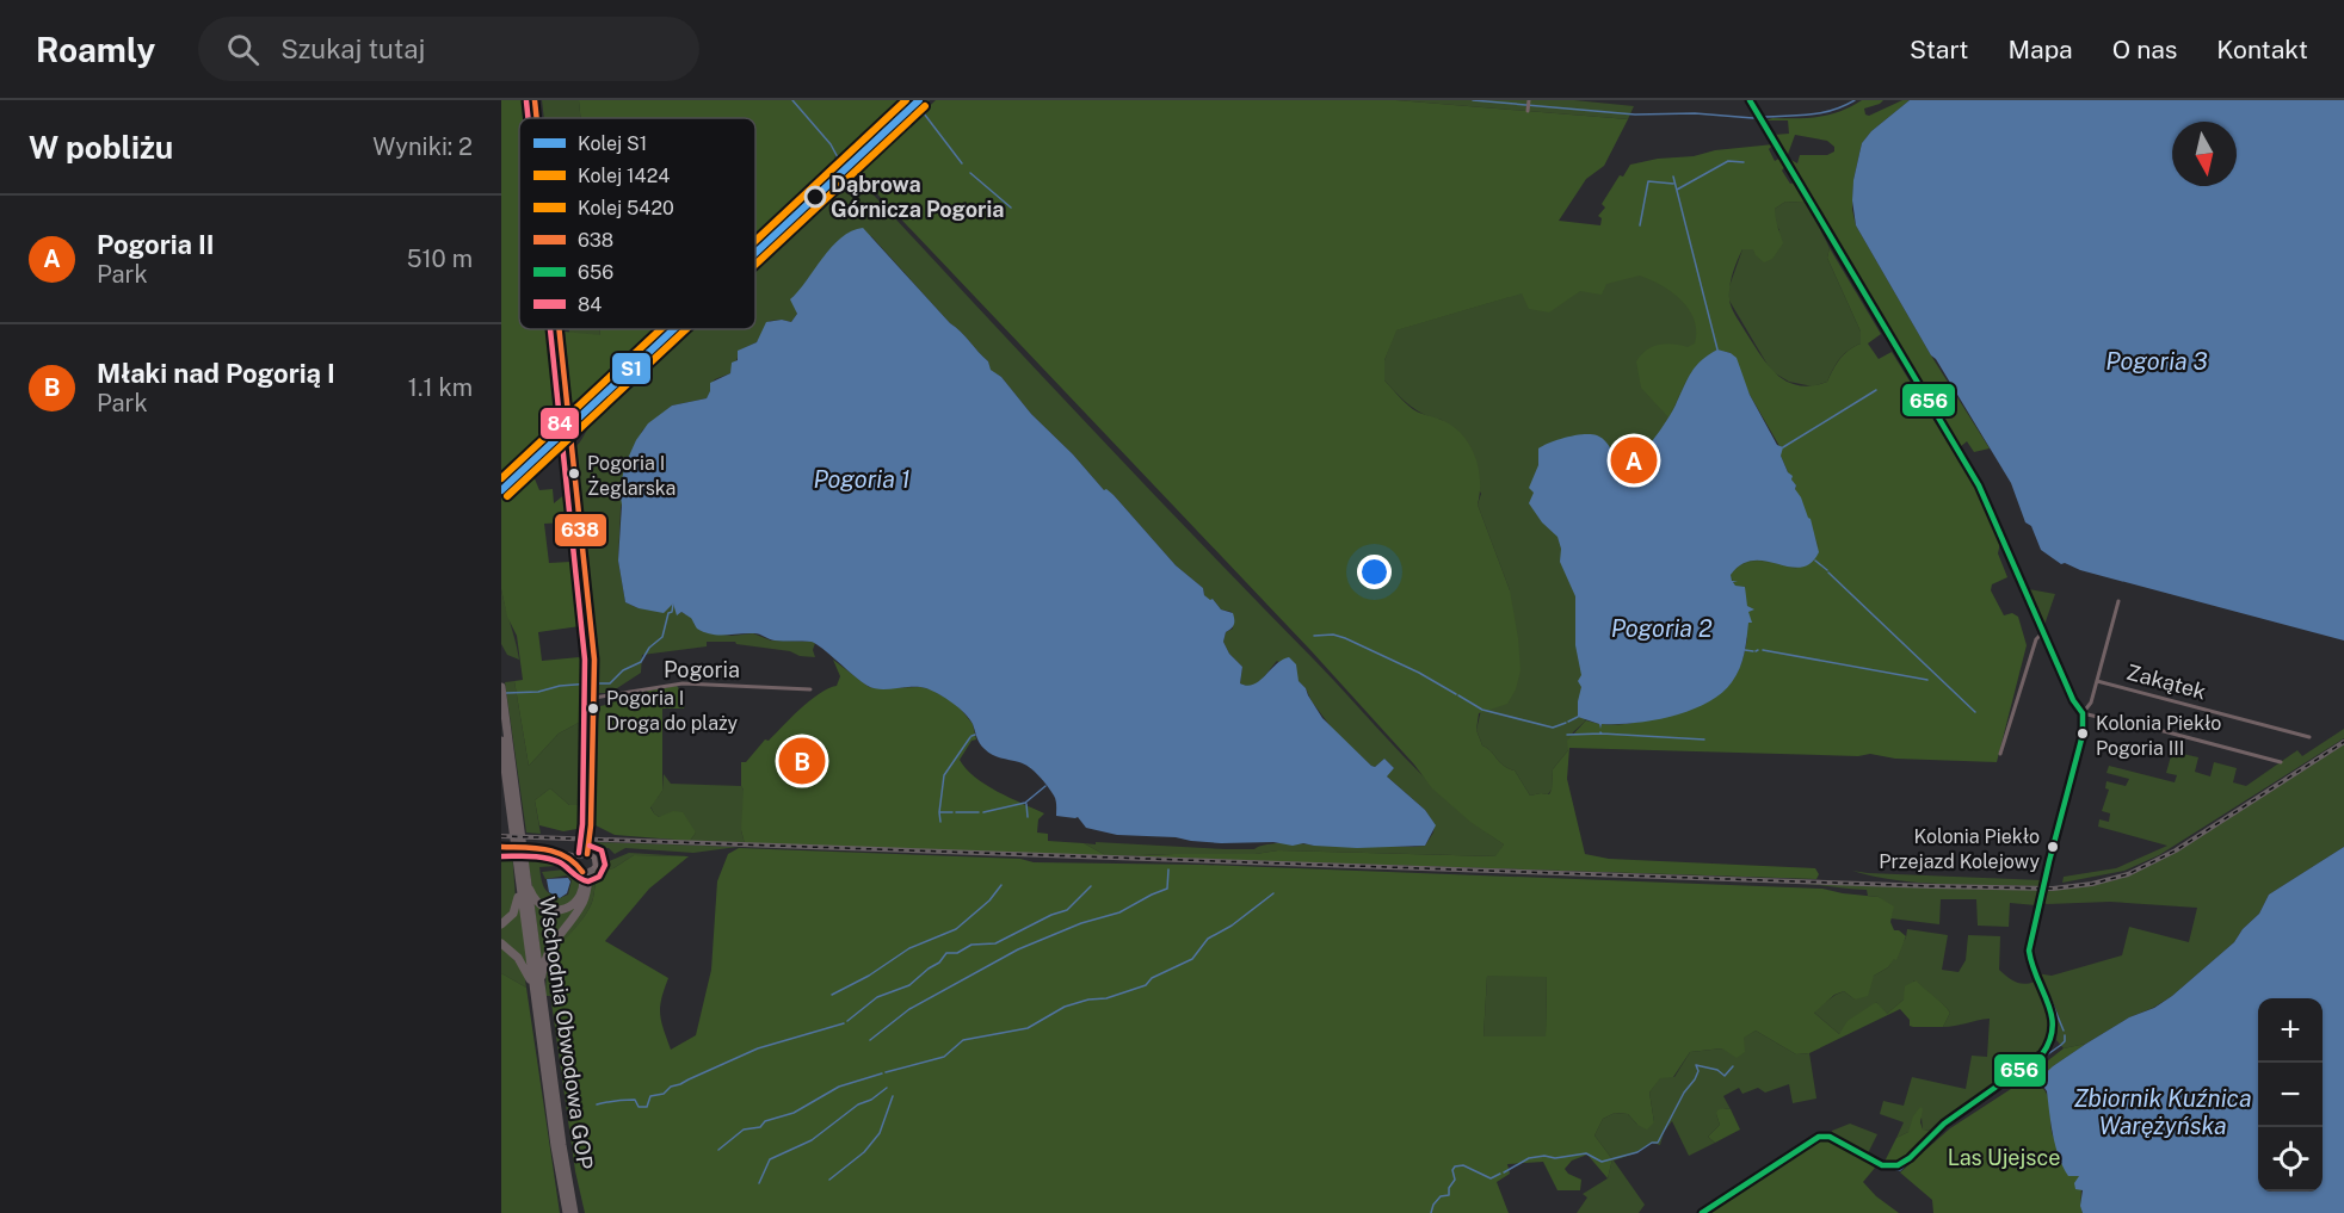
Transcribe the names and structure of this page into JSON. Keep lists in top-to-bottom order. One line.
{"streets":{"highway":["Wschodnia Obwodowa GOP"],"street":["Pogoria","Zakątek"]},"water":["Pogoria 3","Pogoria 1","Pogoria 2","Zbiornik Kuźnica Warężyńska"],"parks":["Las Ujejsce"],"places":["Dąbrowa Górnicza Pogoria","Pogoria I Żeglarska","Pogoria I Droga do plaży","Kolonia Piekło Pogoria III","Kolonia Piekło Przejazd Kolejowy"],"lines":["rail line S1","rail line 5420","transit line 638","transit line 656","transit line 84","rail line 1424"],"legend":["Kolej S1","Kolej 1424","Kolej 5420","638","656","84"],"north":"bottom","page":{"header":"Roamly","search":"Szukaj tutaj","nav":["Start","Mapa","O nas","Kontakt"],"heading":["W pobliżu","Wyniki: 2"],"list":[{"mark":"A","name":"Pogoria II","note":"Park","value":"510 m"},{"mark":"B","name":"Młaki nad Pogorią I","note":"Park","value":"1.1 km"}],"pins":["A","B"],"map_buttons":["+","−"]}}
